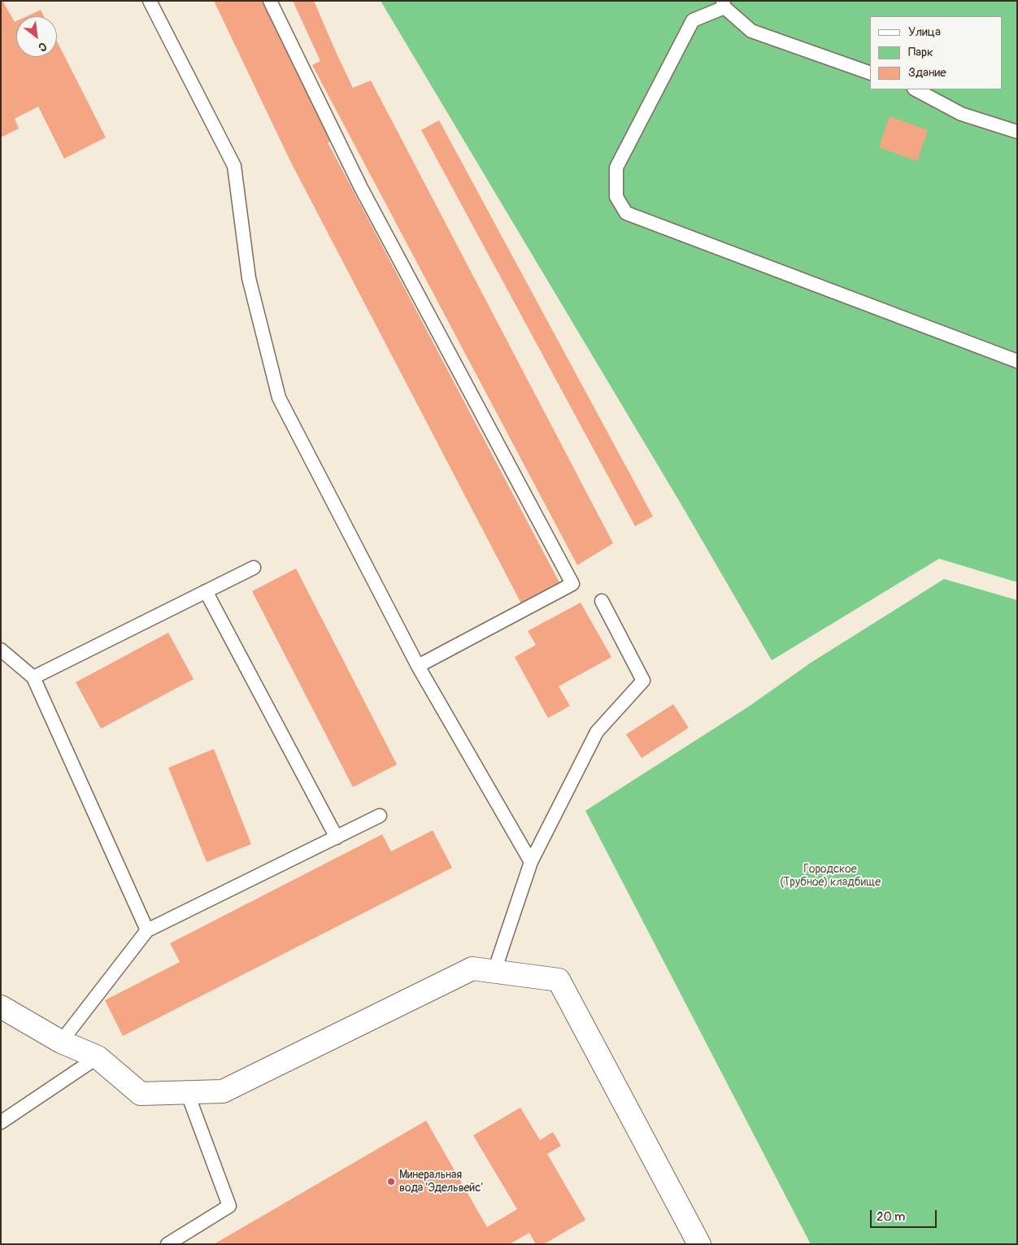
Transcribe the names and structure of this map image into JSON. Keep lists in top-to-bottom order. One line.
{"parks":["Городское (Трубное) кладбище"],"places":["Минеральная вода 'Эдельвейс'"],"legend":["Улица","Парк","Здание"],"scale_bar":"20 m","north":"bottom right"}
